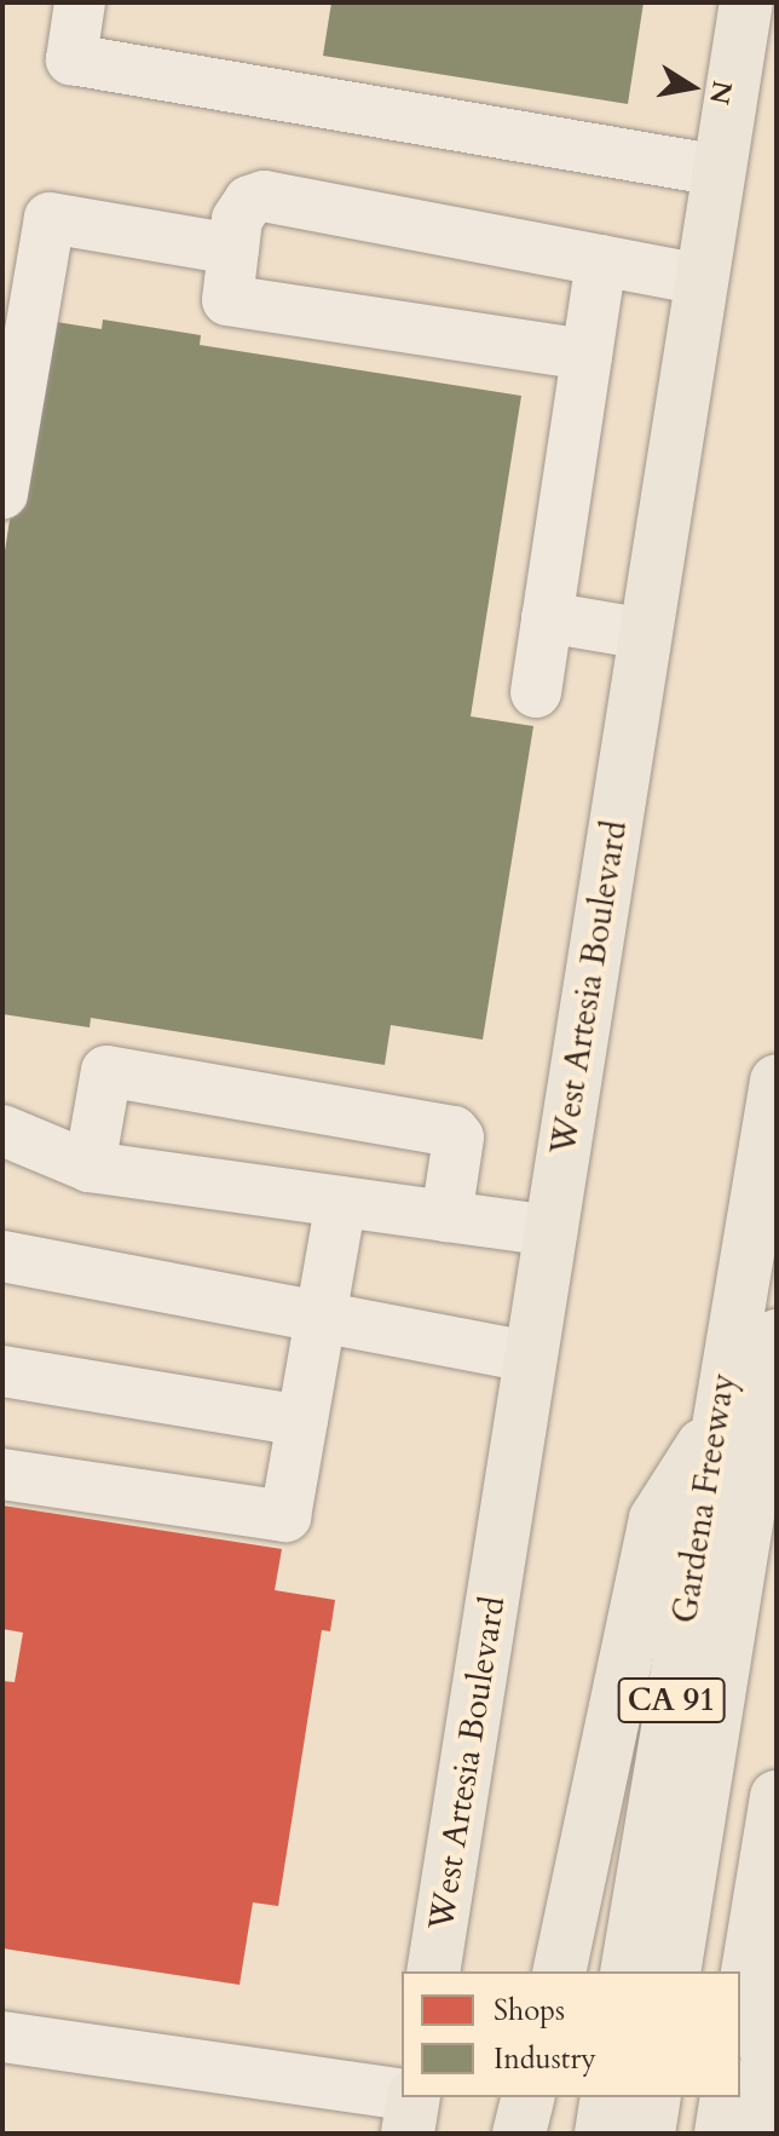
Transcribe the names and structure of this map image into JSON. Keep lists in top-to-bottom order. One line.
{"streets":{"main road":["West Artesia Boulevard","Gardena Freeway","CA 91"]},"legend":["Shops","Industry"],"north":"right"}
